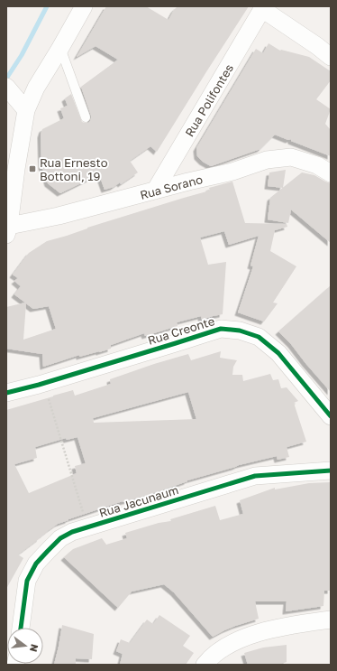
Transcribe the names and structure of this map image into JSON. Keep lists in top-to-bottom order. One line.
{"streets":{"street":["Rua Polifontes","Rua Sorano","Rua Creonte","Rua Jacunaum"]},"crossings":[["Rua Polifontes","Rua Sorano"]],"places":{"transit":["Rua Ernesto Bottoni, 19"]},"north":"right"}
